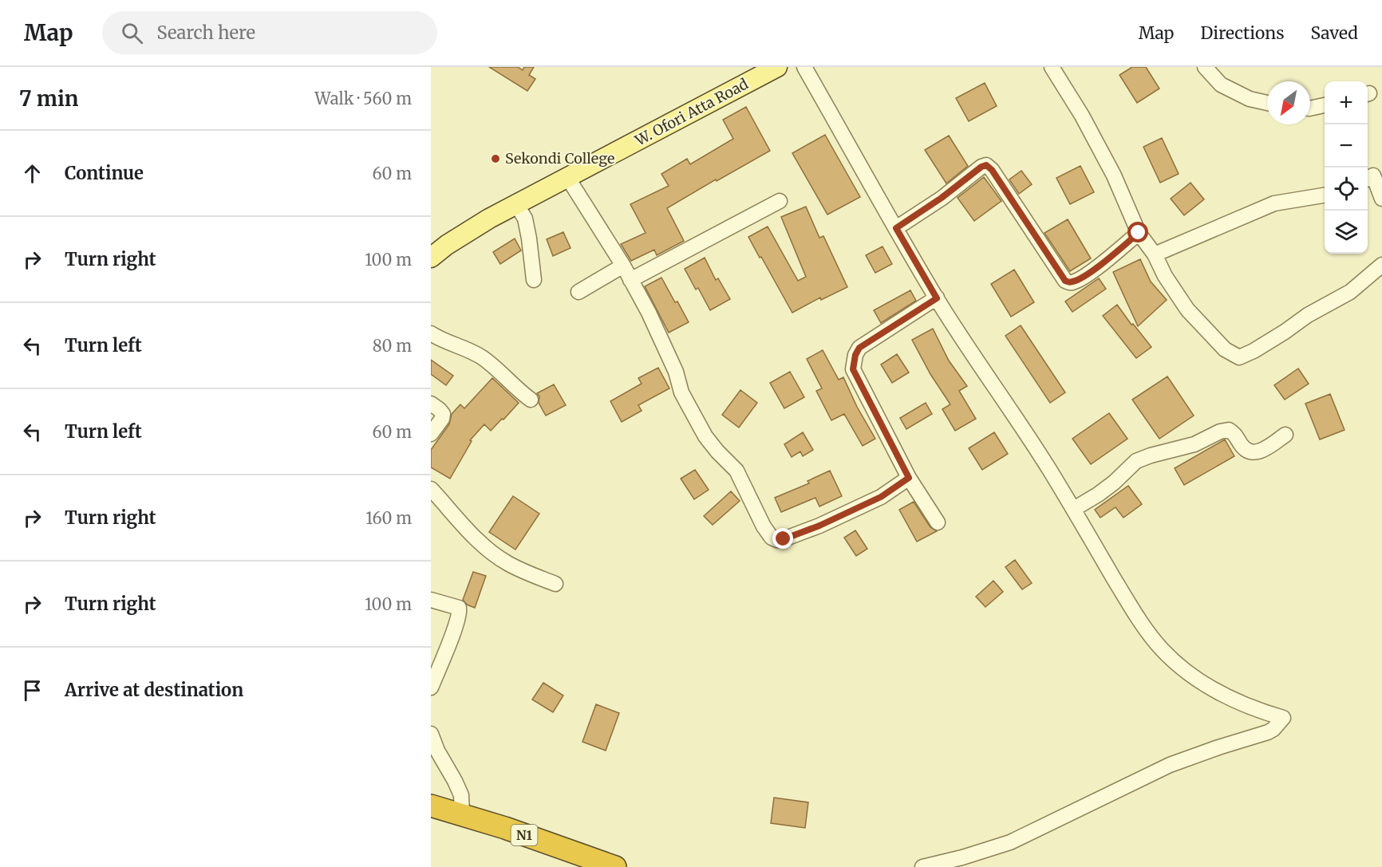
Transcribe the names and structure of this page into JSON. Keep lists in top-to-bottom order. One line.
{"streets":{"highway":["N1"],"main road":["W. Ofori Atta Road"]},"places":["Sekondi College"],"north":"bottom left","page":{"header":"Map","search":"Search here","nav":["Map","Directions","Saved"],"heading":["7 min","Walk · 560 m"],"map_buttons":["+","−"],"list":[["Continue","60 m"],["Turn right","100 m"],["Turn left","80 m"],["Turn left","60 m"],["Turn right","160 m"],["Turn right","100 m"],"Arrive at destination"]}}
